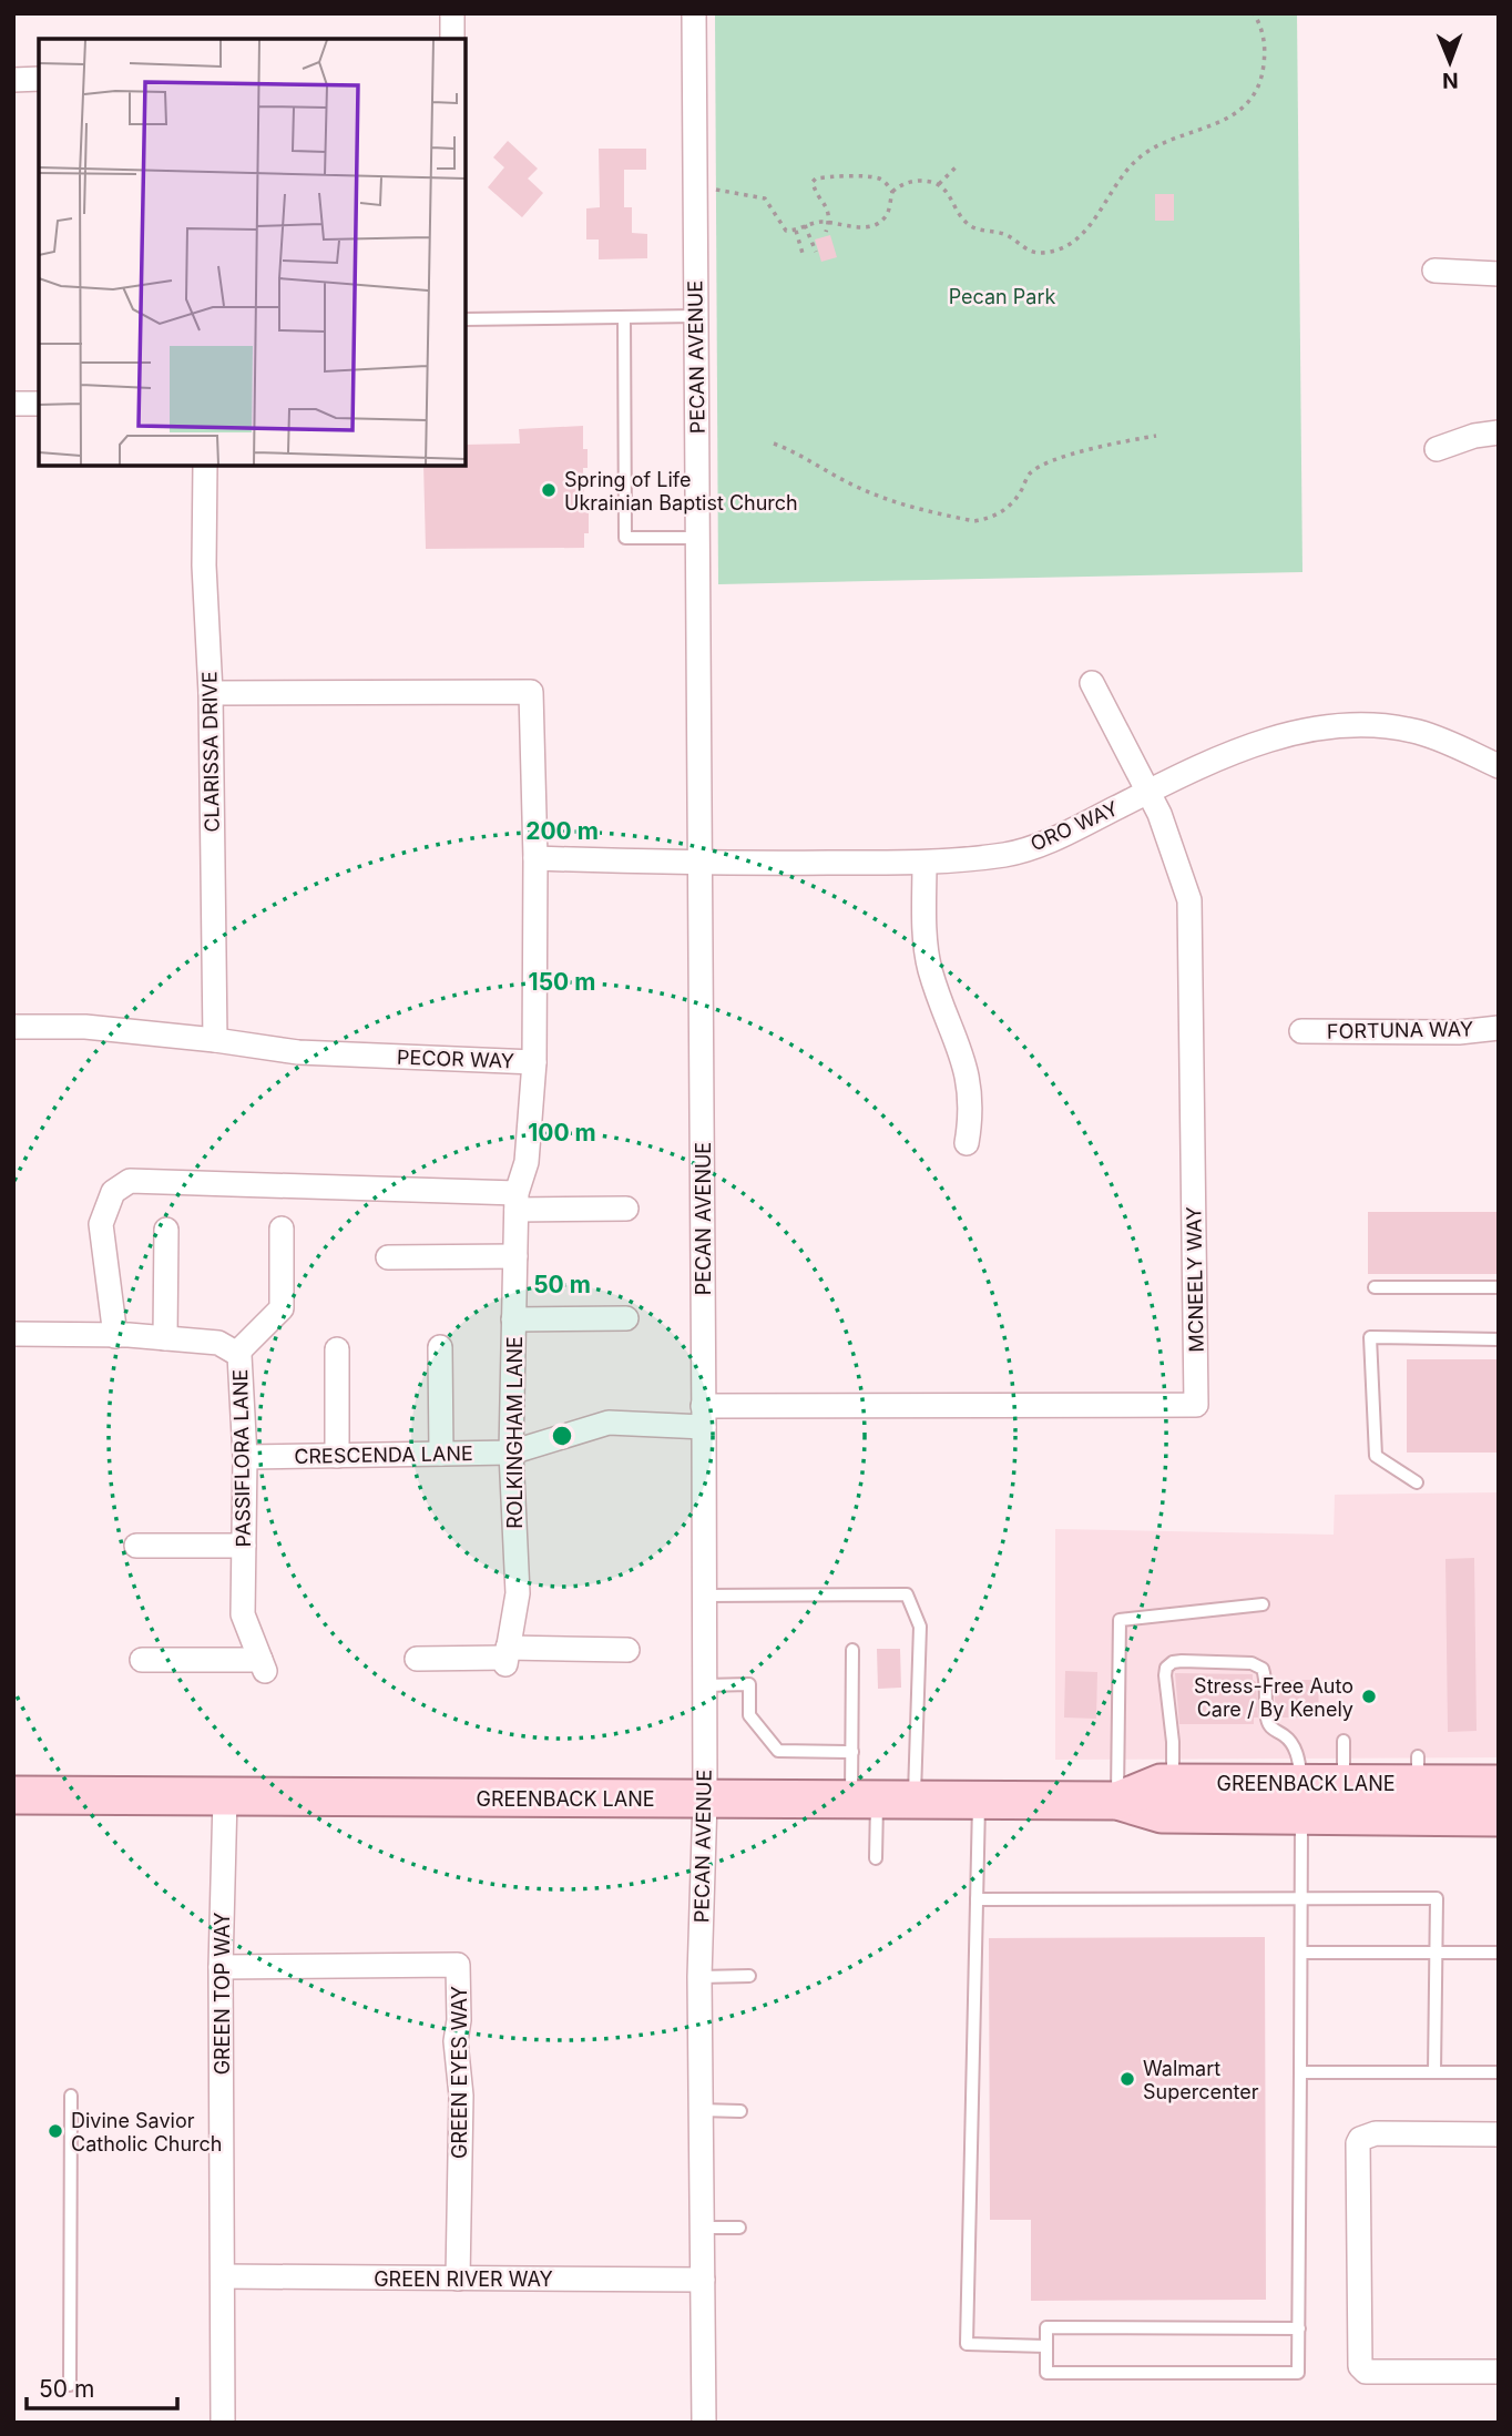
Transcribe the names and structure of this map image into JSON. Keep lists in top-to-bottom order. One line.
{"streets":{"main road":["GREENBACK LANE"],"street":["PECAN AVENUE","CLARISSA DRIVE","ORO WAY","FORTUNA WAY","PECOR WAY","MCNEELY WAY","ROLKINGHAM LANE","CRESCENDA LANE","PASSIFLORA LANE","GREEN TOP WAY","GREEN EYES WAY","GREEN RIVER WAY"]},"crossings":[["PECAN AVENUE","ORO WAY"],["PECAN AVENUE","MCNEELY WAY"],["PECAN AVENUE","CRESCENDA LANE"],["PECAN AVENUE","GREENBACK LANE"],["PECAN AVENUE","GREEN RIVER WAY"],["CLARISSA DRIVE","PECOR WAY"],["ORO WAY","PECOR WAY"],["ORO WAY","MCNEELY WAY"],["PECOR WAY","ROLKINGHAM LANE"],["MCNEELY WAY","CRESCENDA LANE"],["ROLKINGHAM LANE","CRESCENDA LANE"],["CRESCENDA LANE","PASSIFLORA LANE"],["GREENBACK LANE","GREEN TOP WAY"],["GREEN TOP WAY","GREEN EYES WAY"],["GREEN TOP WAY","GREEN RIVER WAY"],["GREEN EYES WAY","GREEN RIVER WAY"]],"parks":["Pecan Park"],"places":["Spring of Life Ukrainian Baptist Church","Stress-Free Auto Care / By Kenely","Walmart Supercenter","Divine Savior Catholic Church"],"scale_bar":"50 m","north":"bottom","rings":["200 m","150 m","100 m","50 m"]}
